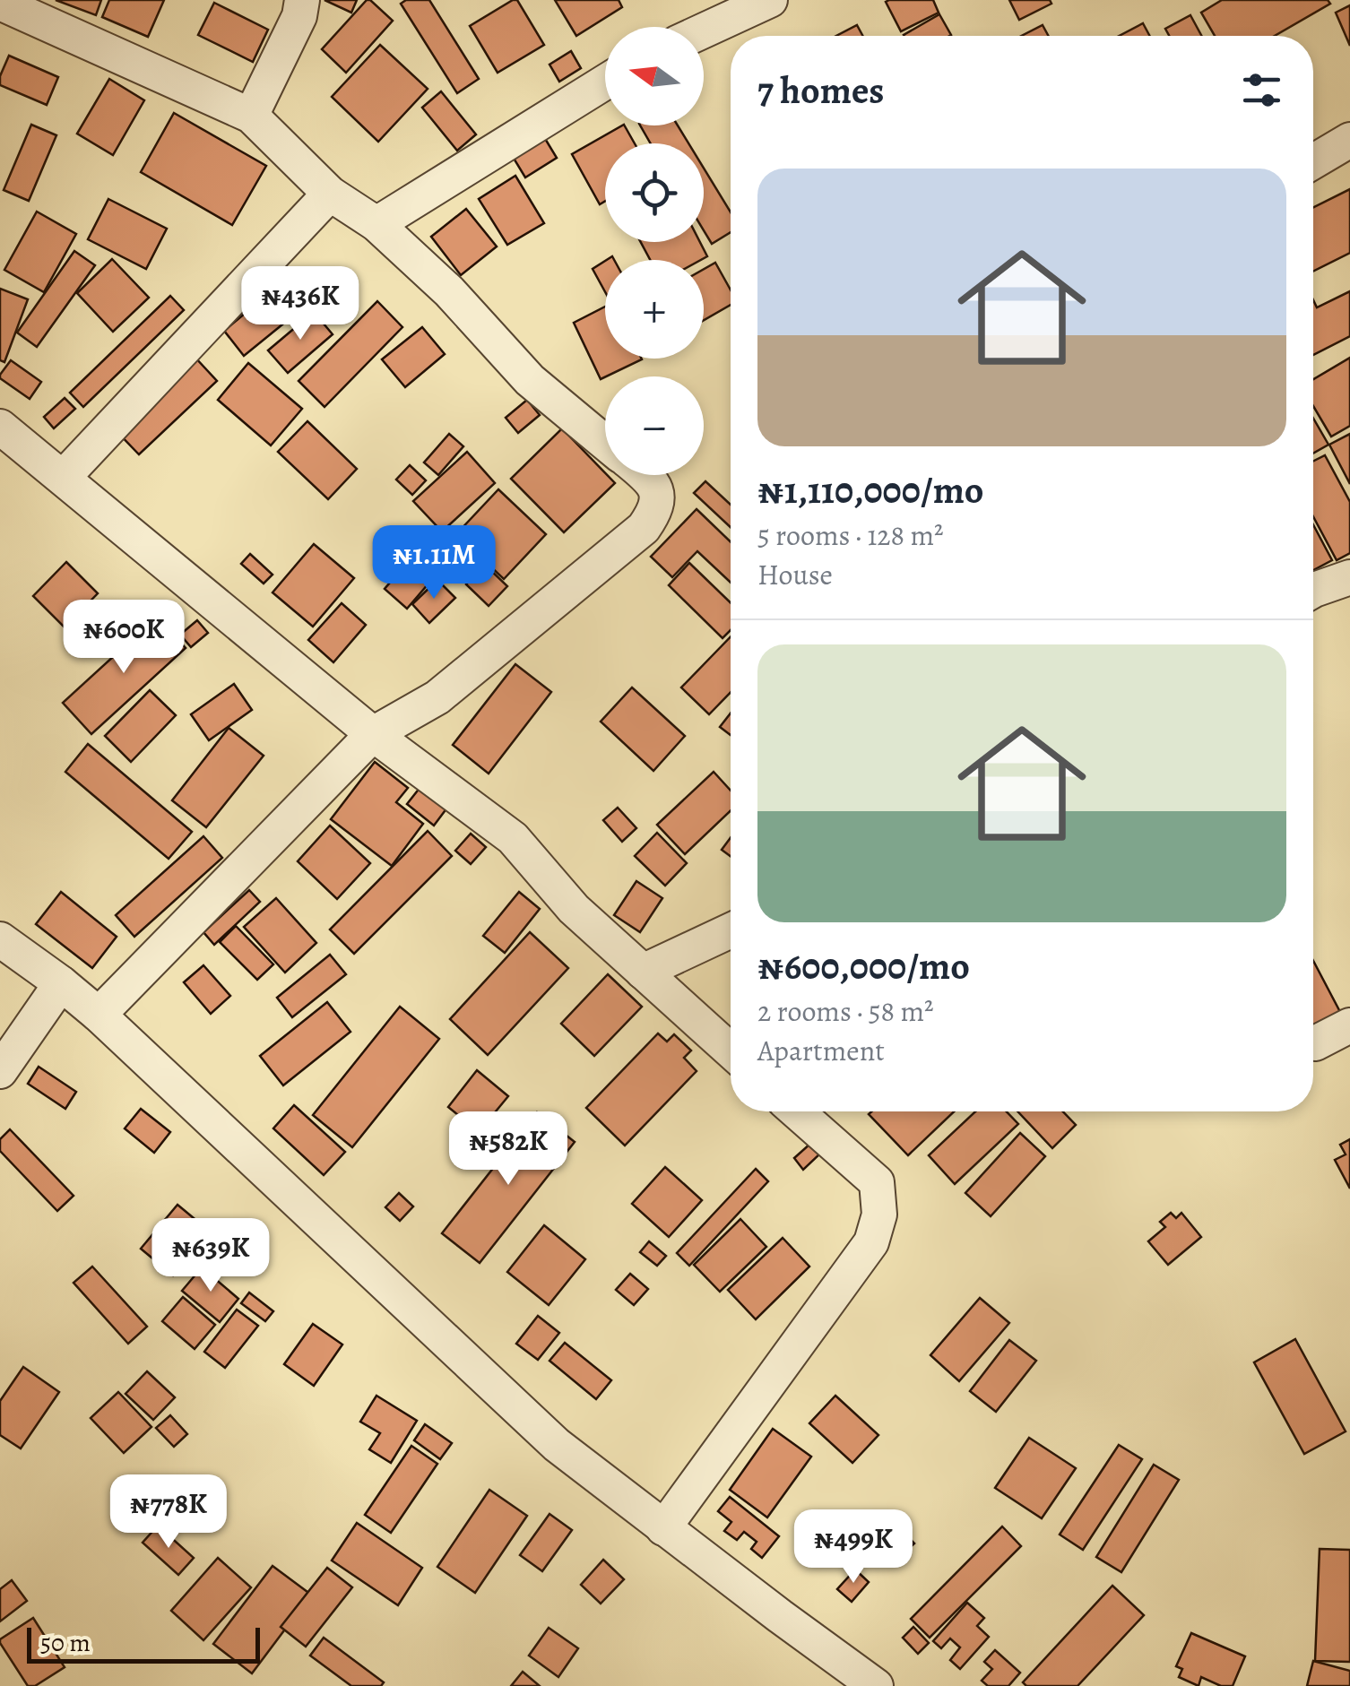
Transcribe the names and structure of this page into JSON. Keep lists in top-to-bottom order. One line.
{"scale_bar":"50 m","north":"left","page":{"map_buttons":["+","−"],"heading":"7 homes","list":[{"name":"₦1,110,000/mo","note":"5 rooms · 128 m² · House"},{"name":"₦600,000/mo","note":"2 rooms · 58 m² · Apartment"}],"price":["₦436K","₦1.11M","₦600K","₦582K","₦639K","₦778K","₦499K"],"scale":"50 m"}}
